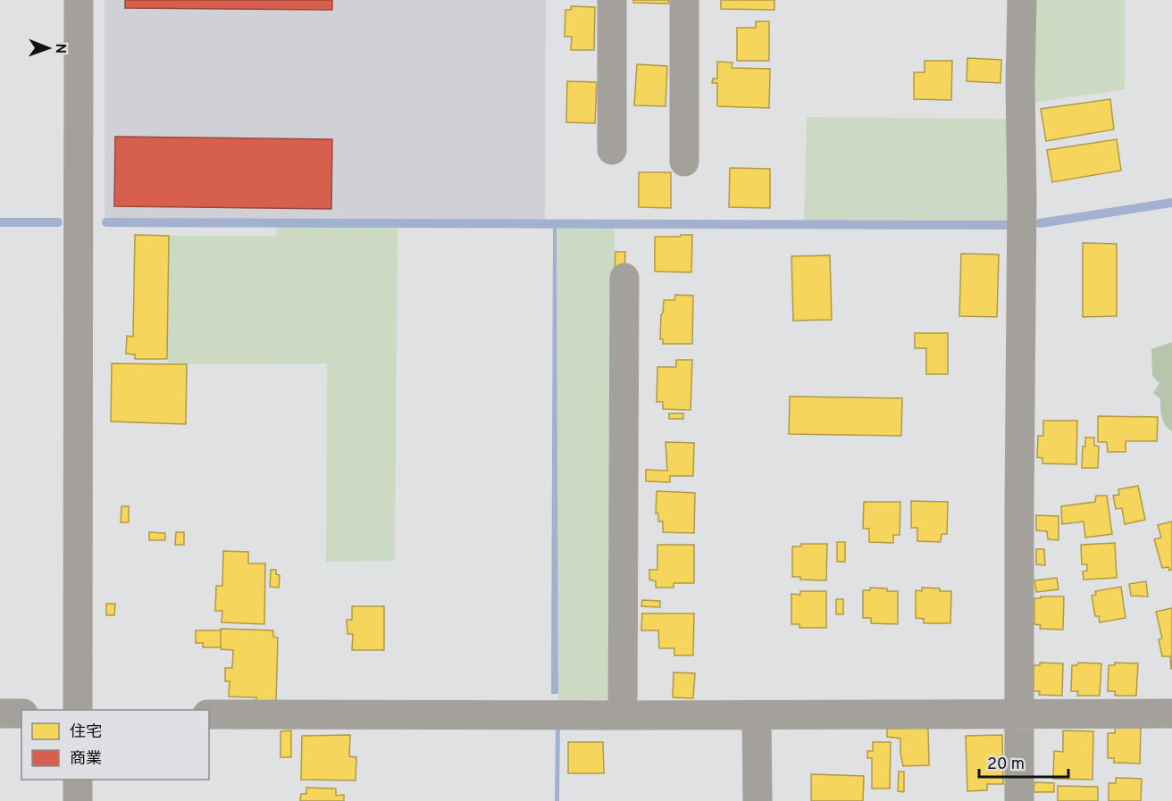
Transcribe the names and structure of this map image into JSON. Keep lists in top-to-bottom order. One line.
{"legend":["住宅","商業"],"scale_bar":"20 m","north":"right"}
